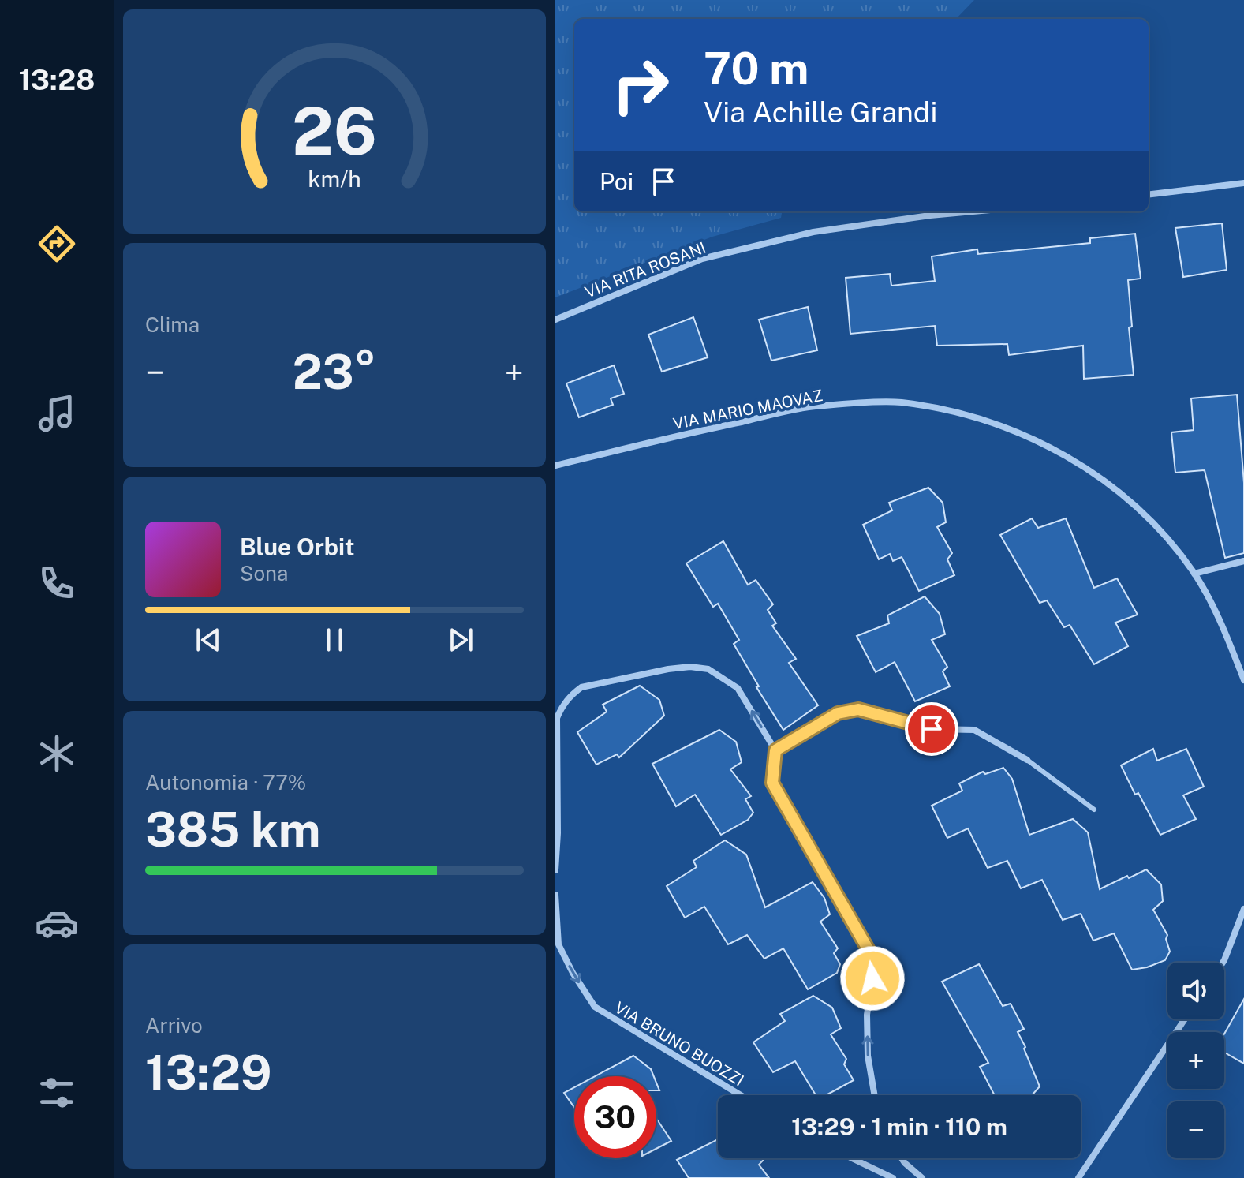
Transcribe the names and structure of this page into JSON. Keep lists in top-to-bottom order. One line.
{"streets":{"street":["VIA RITA ROSANI","VIA MARIO MAOVAZ","VIA BRUNO BUOZZI"]},"one_way":["VIA BRUNO BUOZZI"],"page":{"tabs":"13:28","turn":["70 m","Via Achille Grandi"],"then":"Poi","tile":["Clima",["Autonomia · 77%","385 km"],["Arrivo","13:29"]],"heat":["−","23°","+"],"song":["Blue Orbit","Sona"],"map_buttons":["+","−"],"limit":"30","trip":"13:29 · 1 min · 110 m","gauge":["26","km/h"]}}
